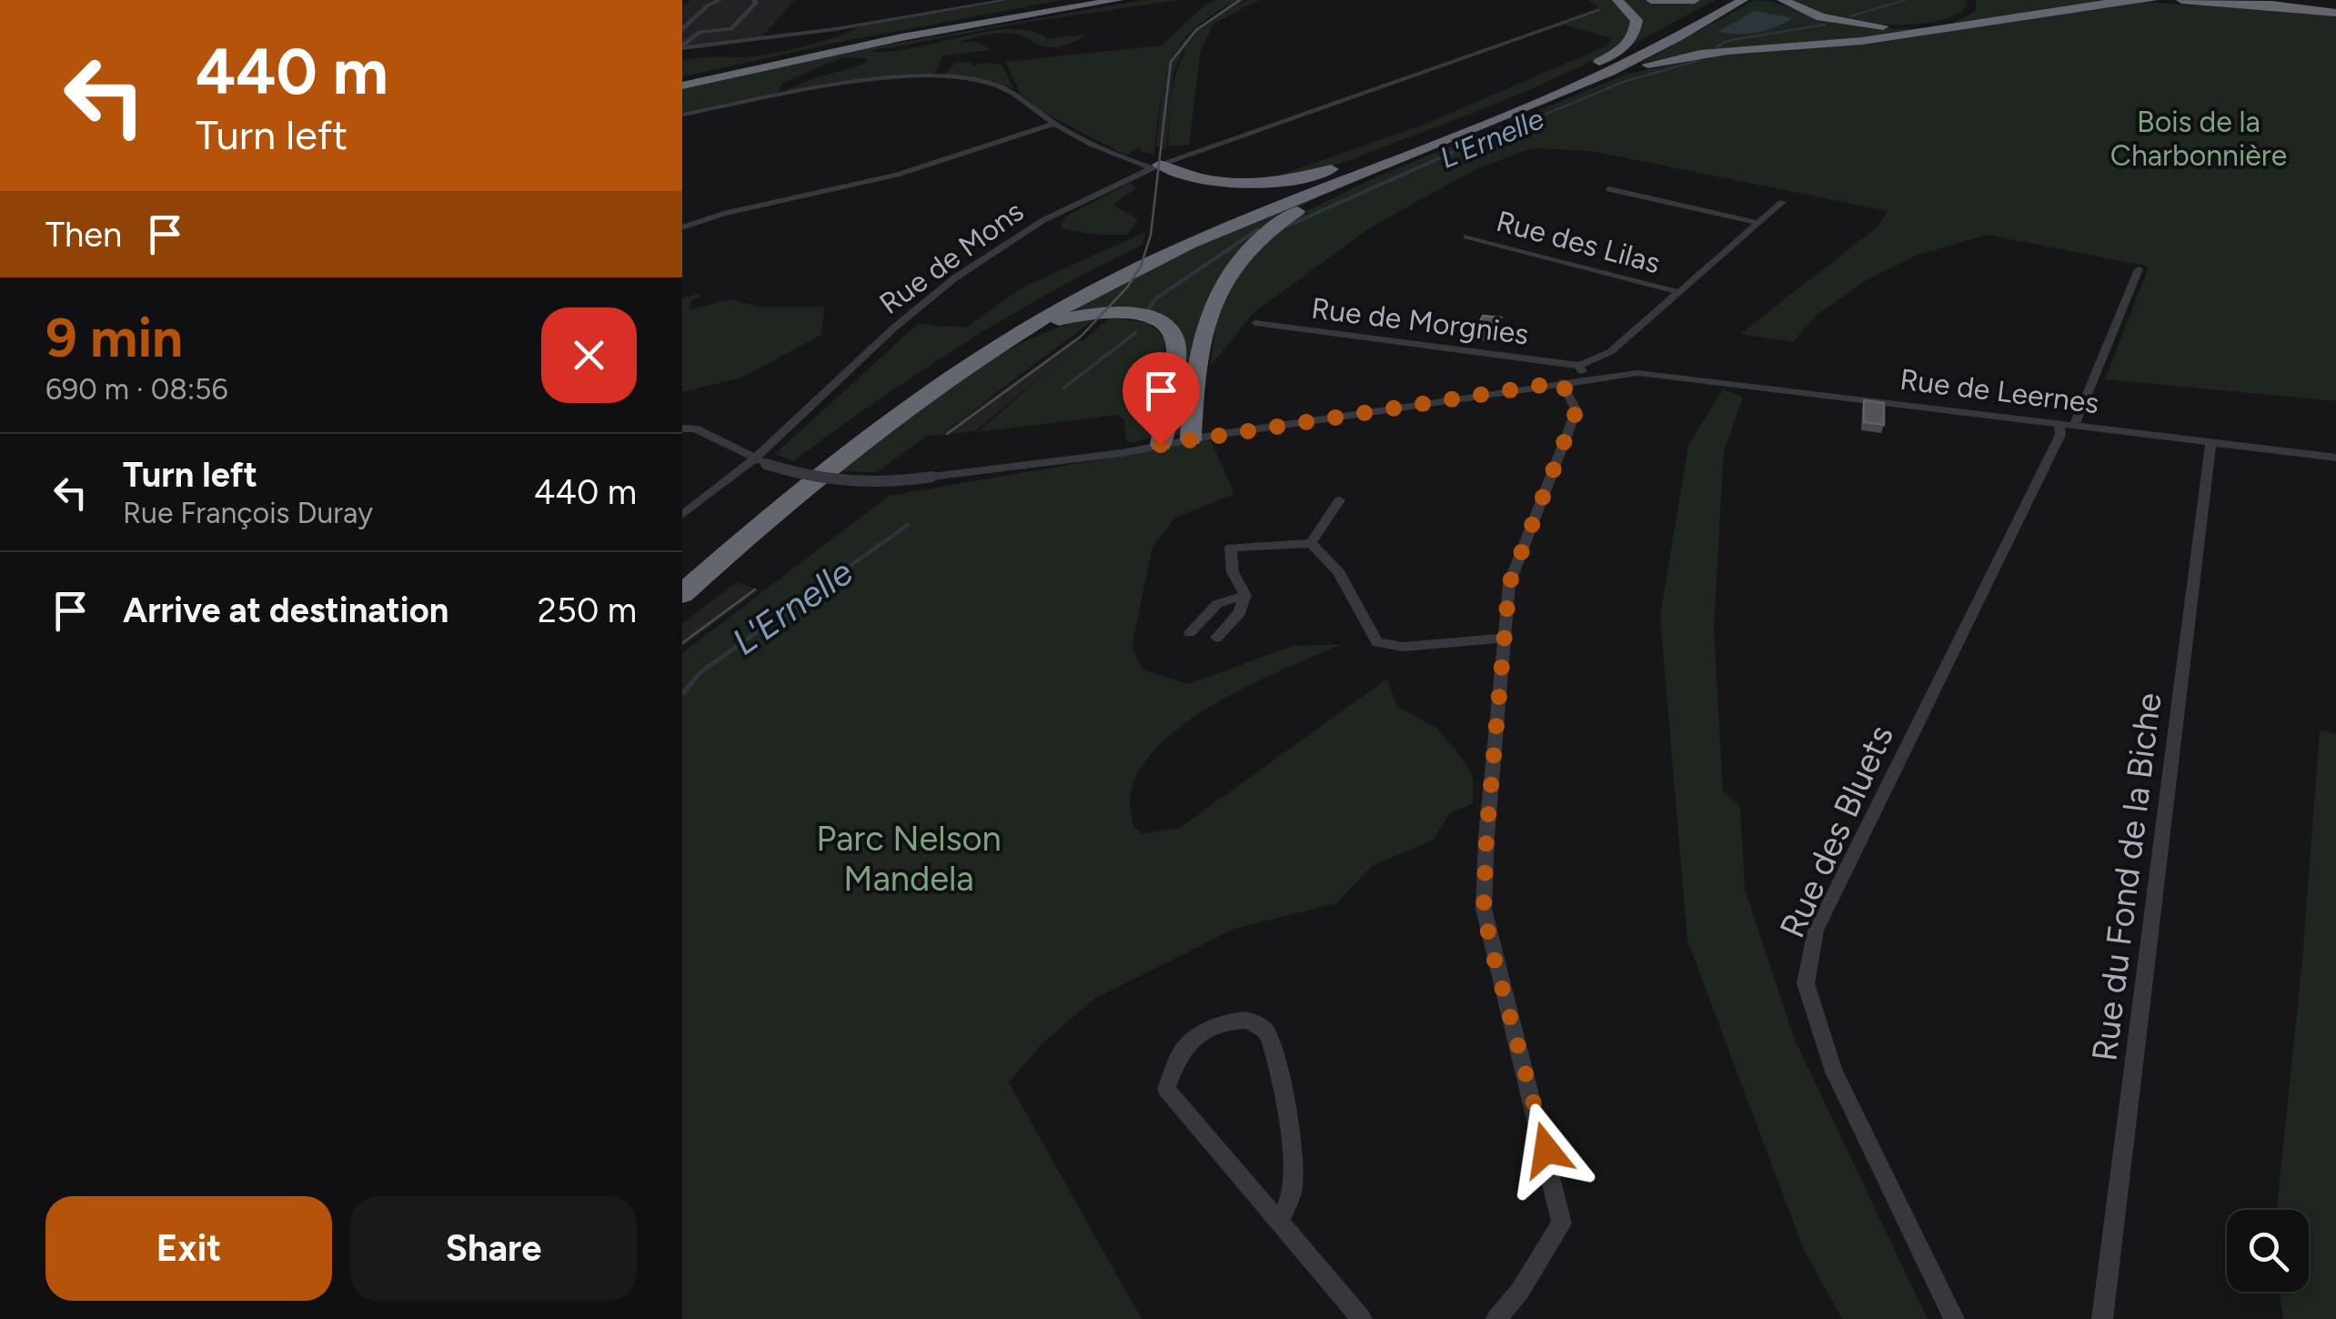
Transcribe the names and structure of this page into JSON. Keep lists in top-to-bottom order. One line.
{"streets":{"street":["Rue des Lilas","Rue de Mons","Rue de Morgnies","Rue de Leernes","Rue des Bluets","Rue du Fond de la Biche"]},"crossings":[["Rue de Mons","Rue de Leernes"],["Rue de Leernes","Rue des Bluets"],["Rue de Leernes","Rue du Fond de la Biche"]],"water":["L'Ernelle"],"parks":["Bois de la Charbonnière","Parc Nelson Mandela"],"page":{"turn":["440 m","Turn left"],"then":"Then","heading":["9 min","690 m · 08:56"],"list":[{"name":"Turn left","note":"Rue François Duray","value":"440 m"},{"name":"Arrive at destination","value":"250 m"}],"buttons":["Exit","Share"]}}
